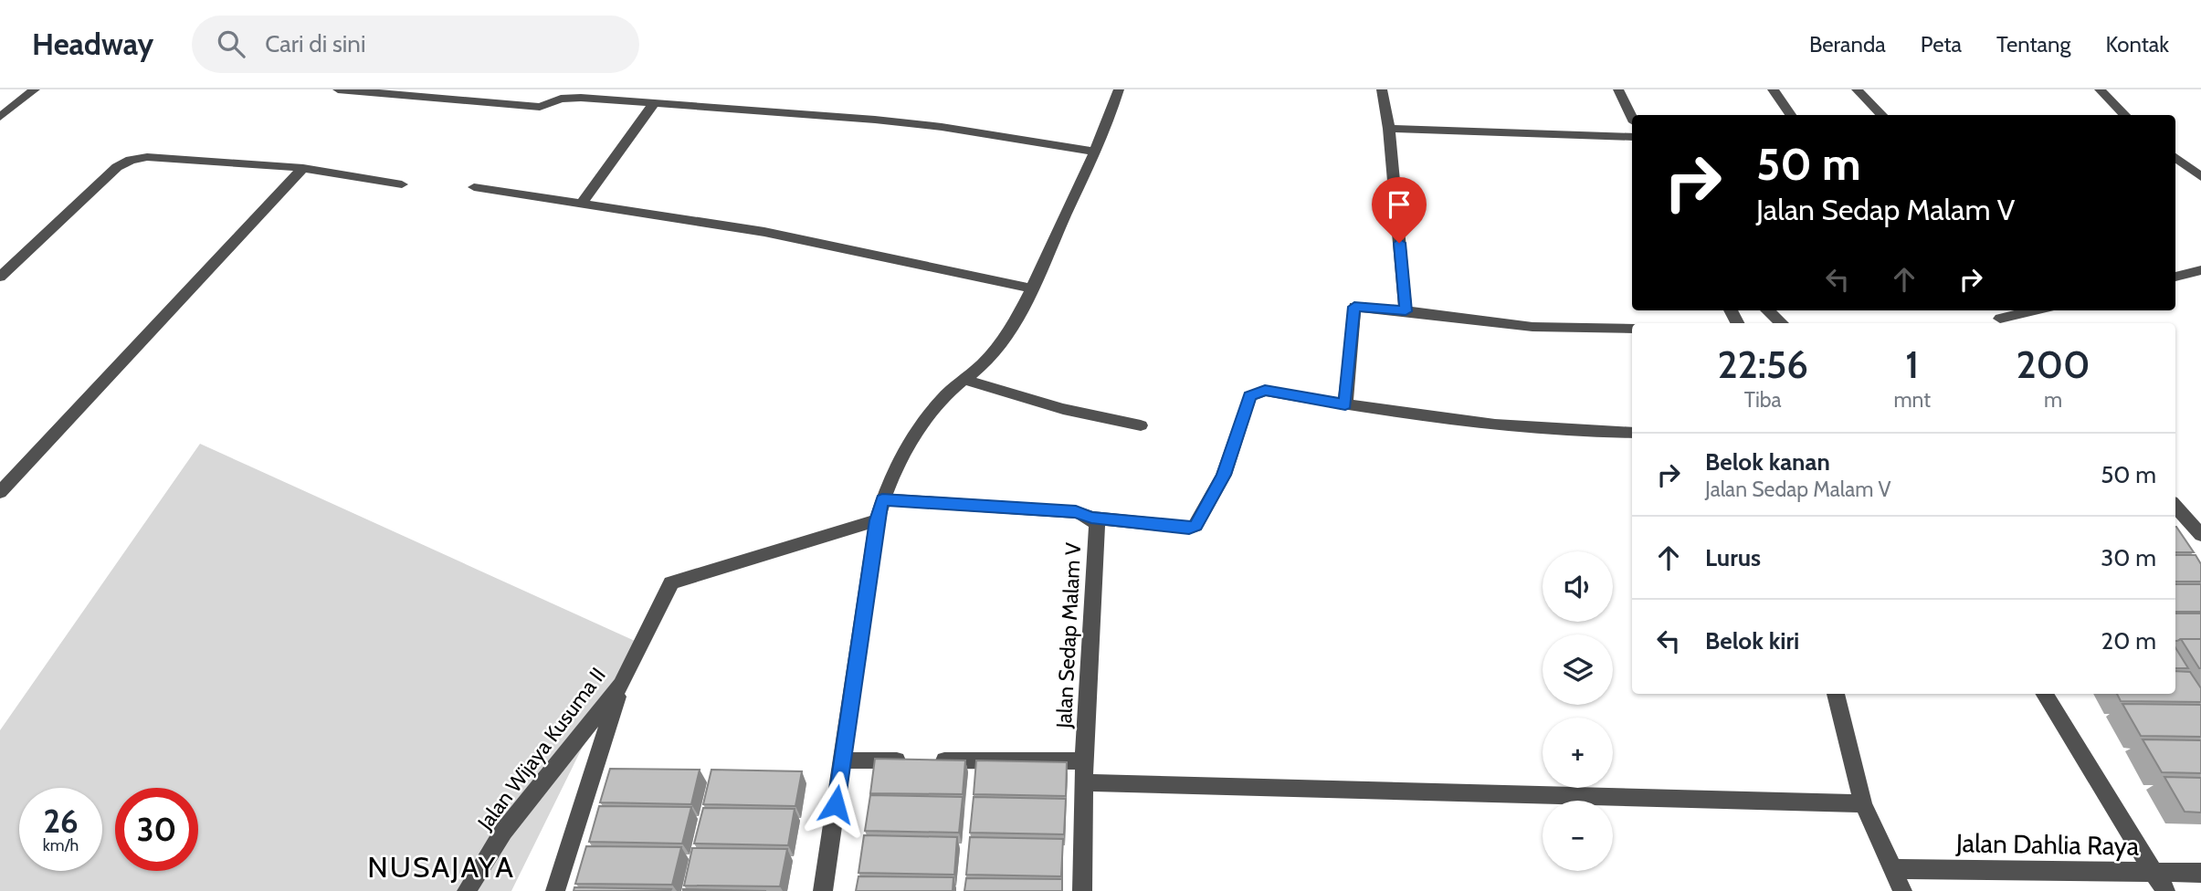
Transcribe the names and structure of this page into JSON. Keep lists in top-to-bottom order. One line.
{"streets":{"street":["Jalan Sedap Malam V","Jalan Wijaya Kusuma II","Jalan Dahlia Raya"]},"districts":["NUSAJAYA"],"page":{"header":"Headway","search":"Cari di sini","nav":["Beranda","Peta","Tentang","Kontak"],"turn":["50 m","Jalan Sedap Malam V"],"eta":["22:56","Tiba","1","mnt","200","m"],"list":[{"name":"Belok kanan","note":"Jalan Sedap Malam V","value":"50 m"},{"name":"Lurus","value":"30 m"},{"name":"Belok kiri","value":"20 m"}],"map_buttons":["+","−"],"speed":"26 km/h","limit":"30"}}
